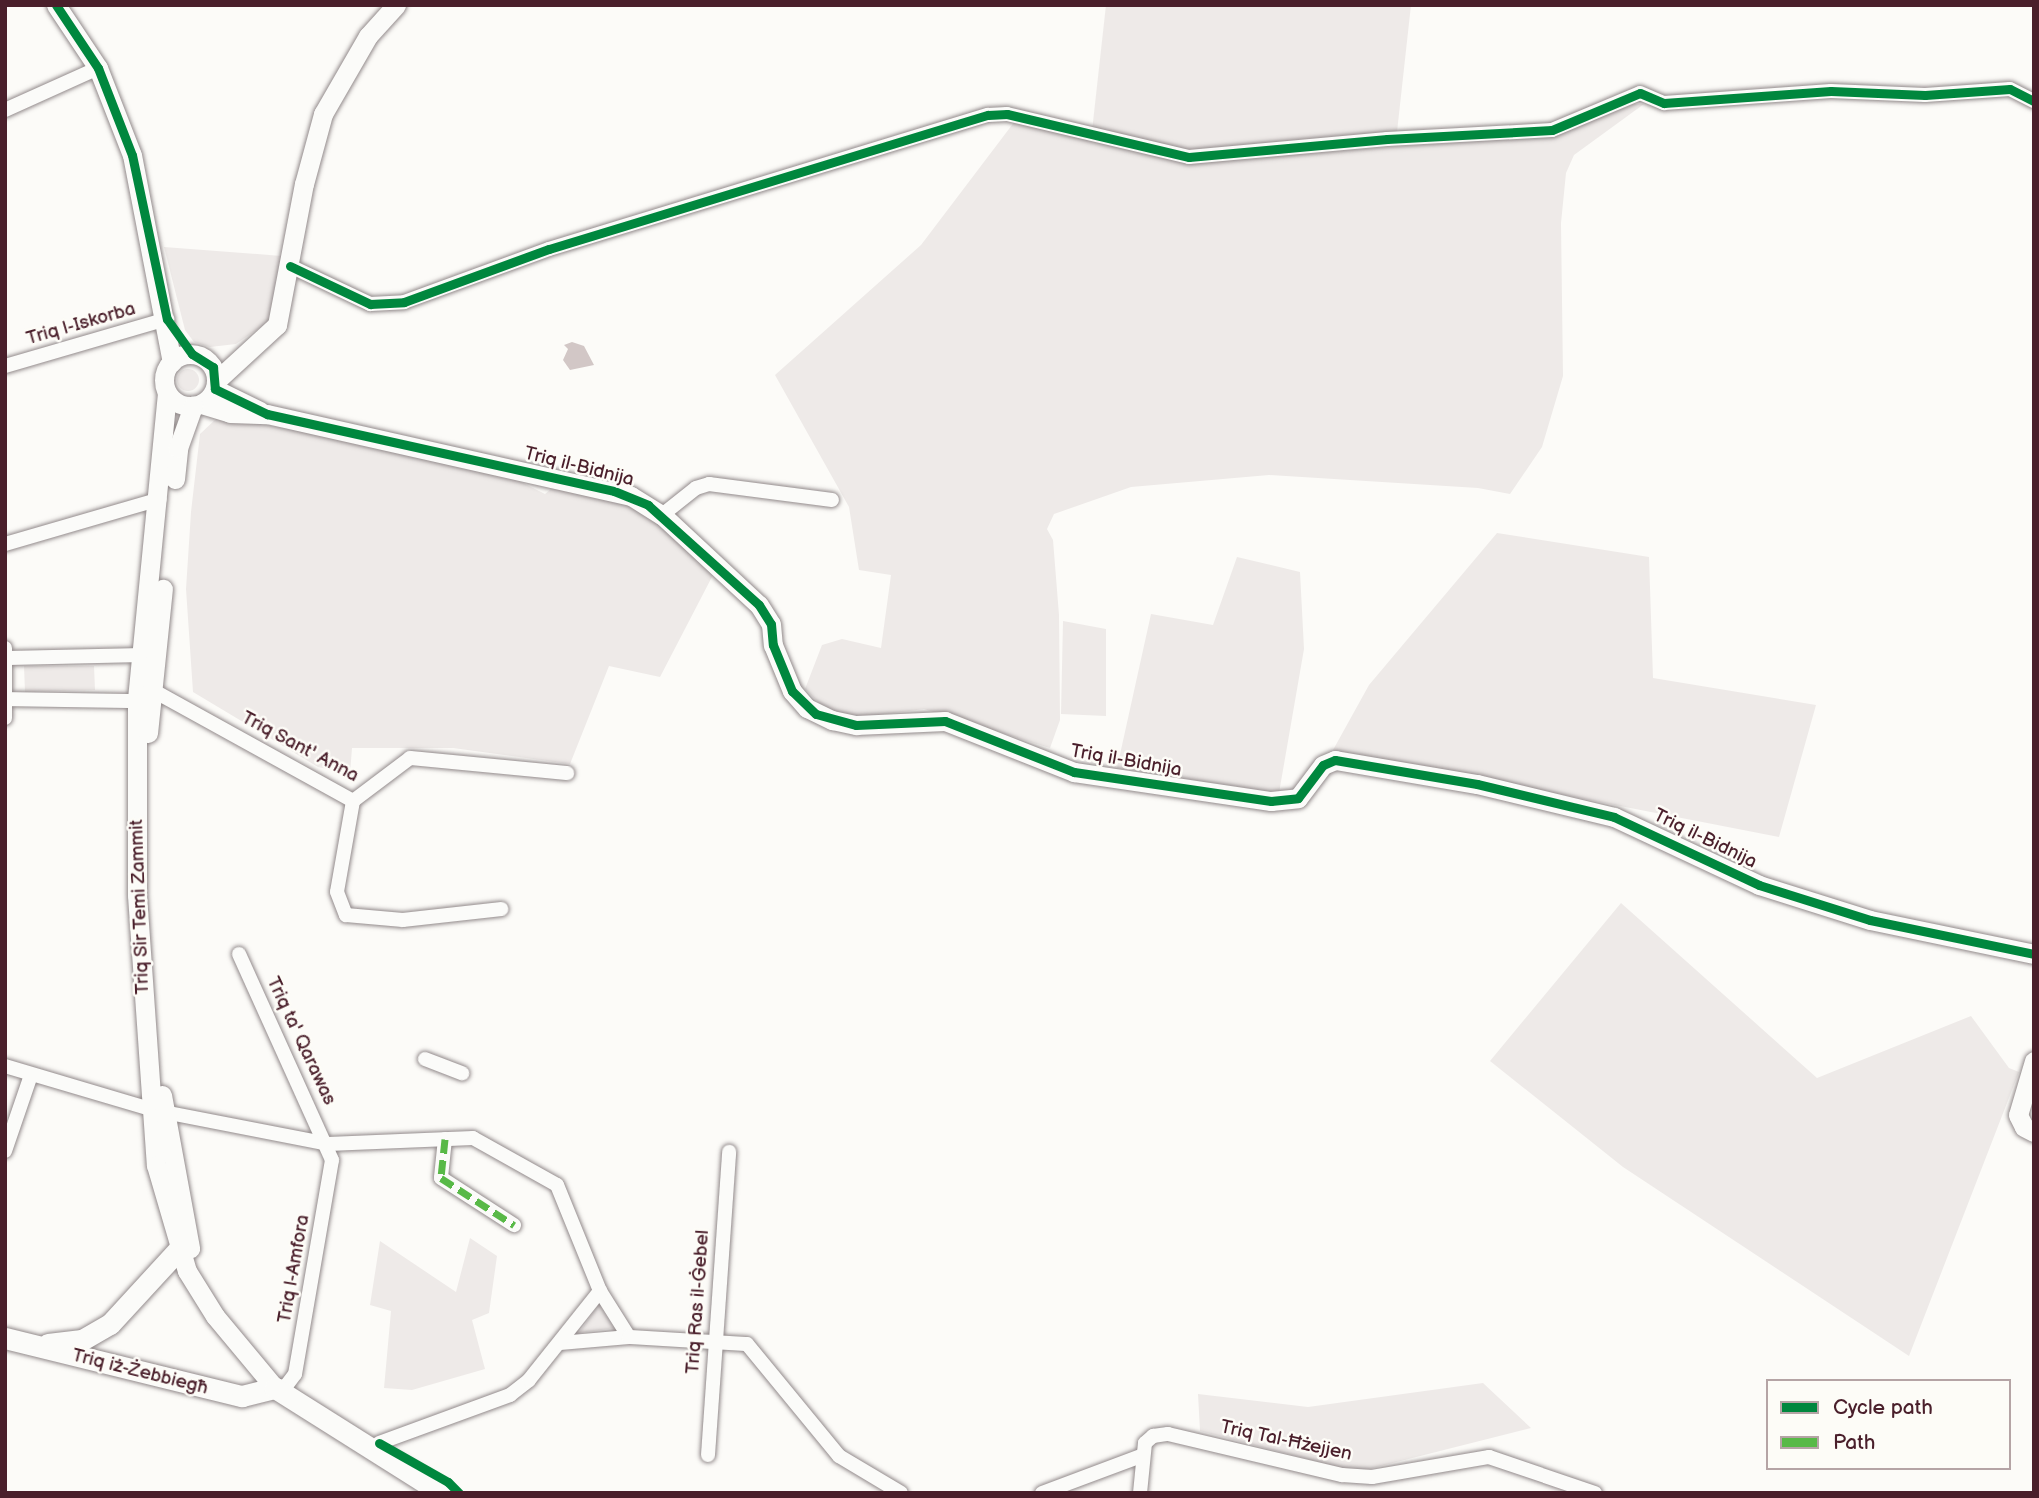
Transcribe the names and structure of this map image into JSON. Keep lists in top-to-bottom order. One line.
{"streets":{"main road":["Triq iż-Żebbiegħ"],"street":["Triq l-Iskorba","Triq il-Bidnija","Triq Sant' Anna","Triq Sir Temi Zammit","Triq ta' Qarawas","Triq l-Amfora","Triq Ras il-Ġebel","Triq Tal-Ħżejjen"]},"crossings":[["Triq il-Bidnija","Triq Sir Temi Zammit"],["Triq Sant' Anna","Triq Sir Temi Zammit"],["Triq Sir Temi Zammit","Triq l-Amfora"],["Triq Sir Temi Zammit","Triq iż-Żebbiegħ"],["Triq ta' Qarawas","Triq l-Amfora"],["Triq l-Amfora","Triq iż-Żebbiegħ"]],"legend":["Cycle path","Path"]}
